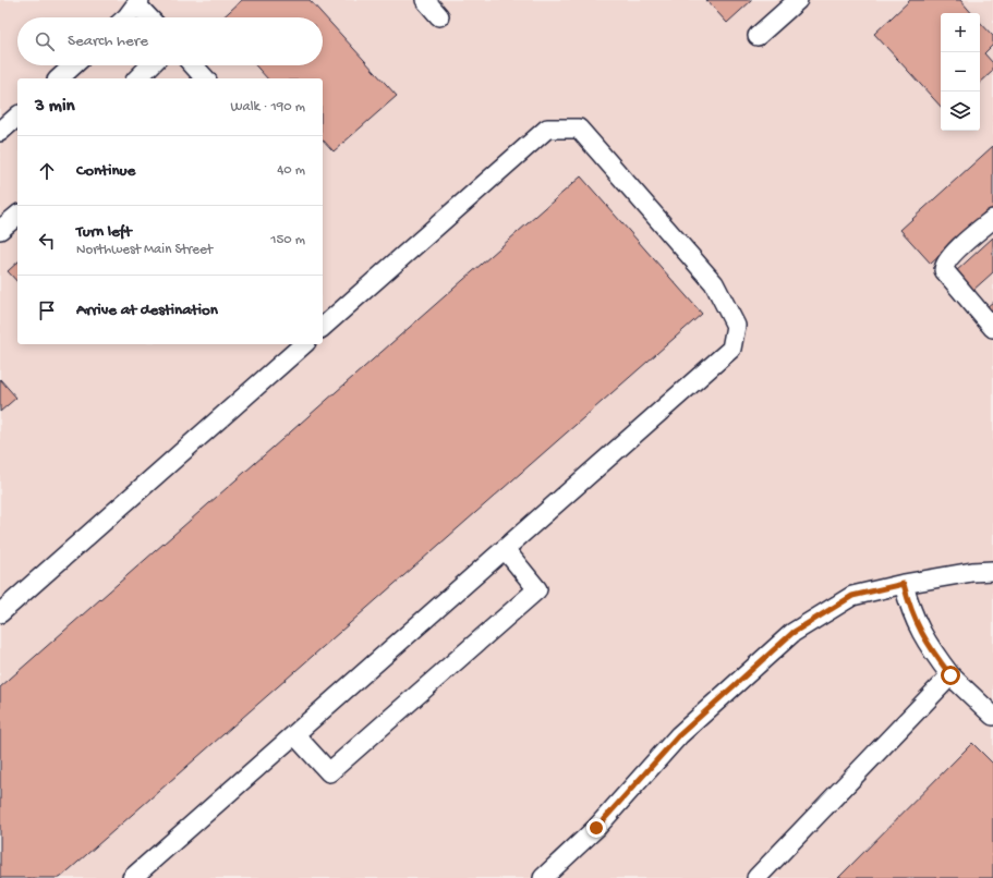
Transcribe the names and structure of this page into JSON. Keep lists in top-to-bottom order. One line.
{"page":{"map_buttons":["+","−"],"search":"Search here","heading":["3 min","Walk · 190 m"],"list":[["Continue","40 m"],["Turn left","Northwest Main Street","150 m"],"Arrive at destination"]}}
